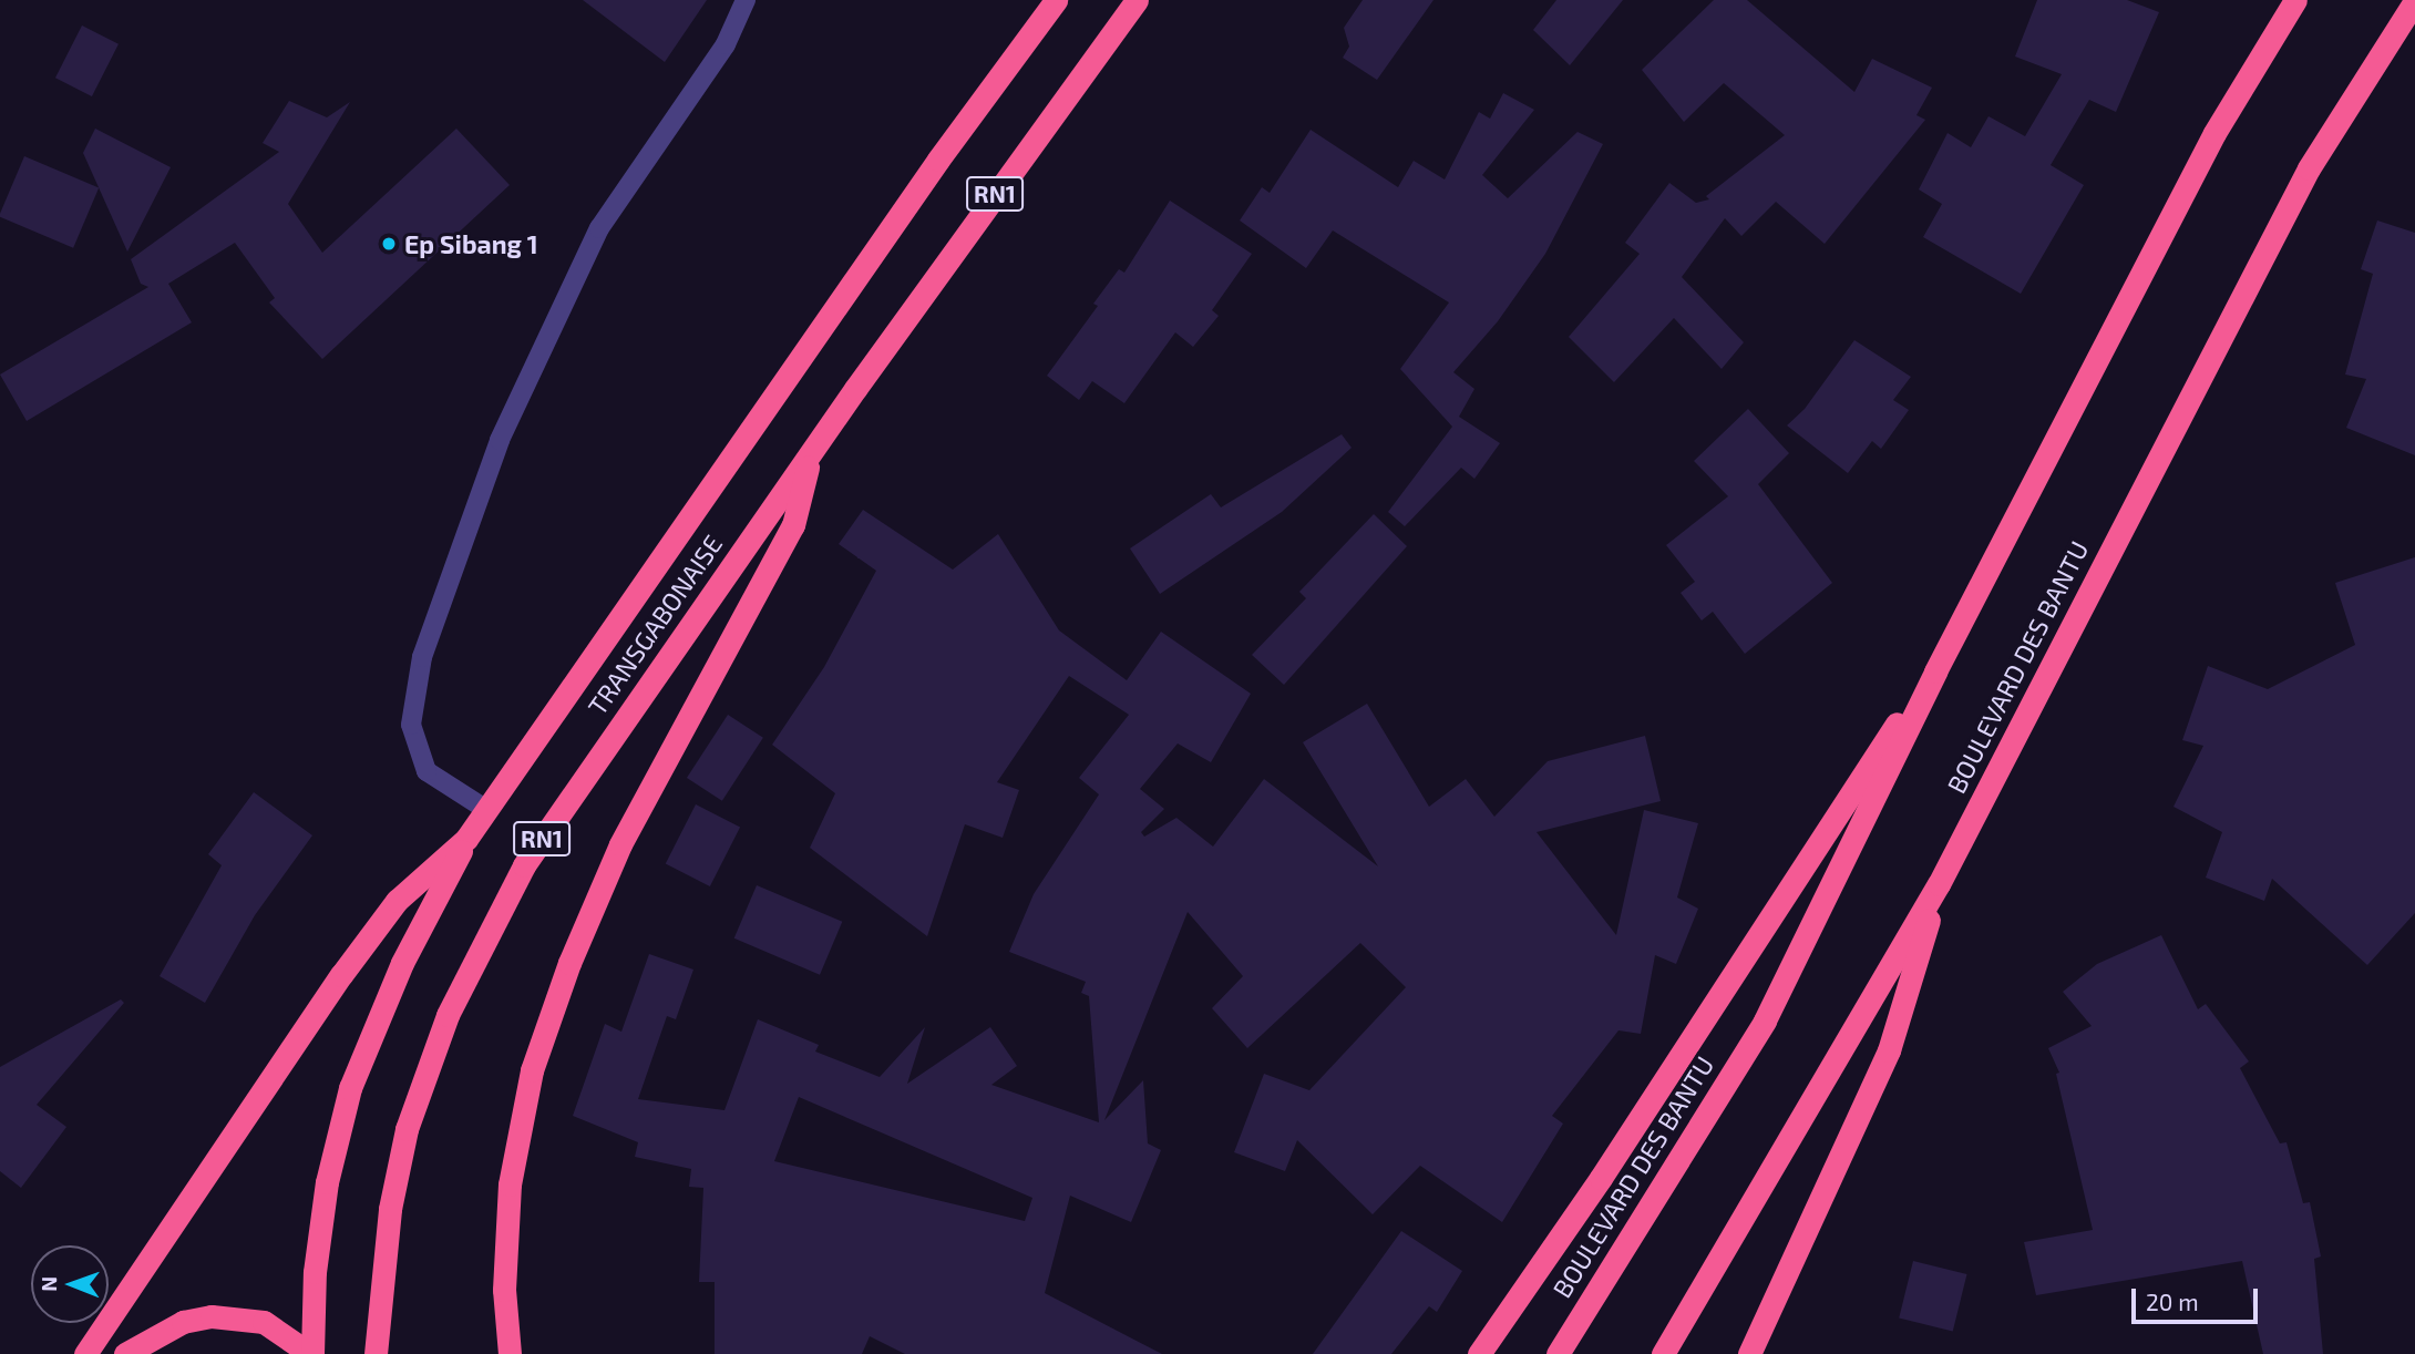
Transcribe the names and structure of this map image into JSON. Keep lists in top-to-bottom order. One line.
{"streets":{"highway":["RN1","TRANSGABONAISE","BOULEVARD DES BANTU"]},"crossings":[["RN1","TRANSGABONAISE"]],"places":["Ep Sibang 1"],"scale_bar":"20 m","north":"left"}
